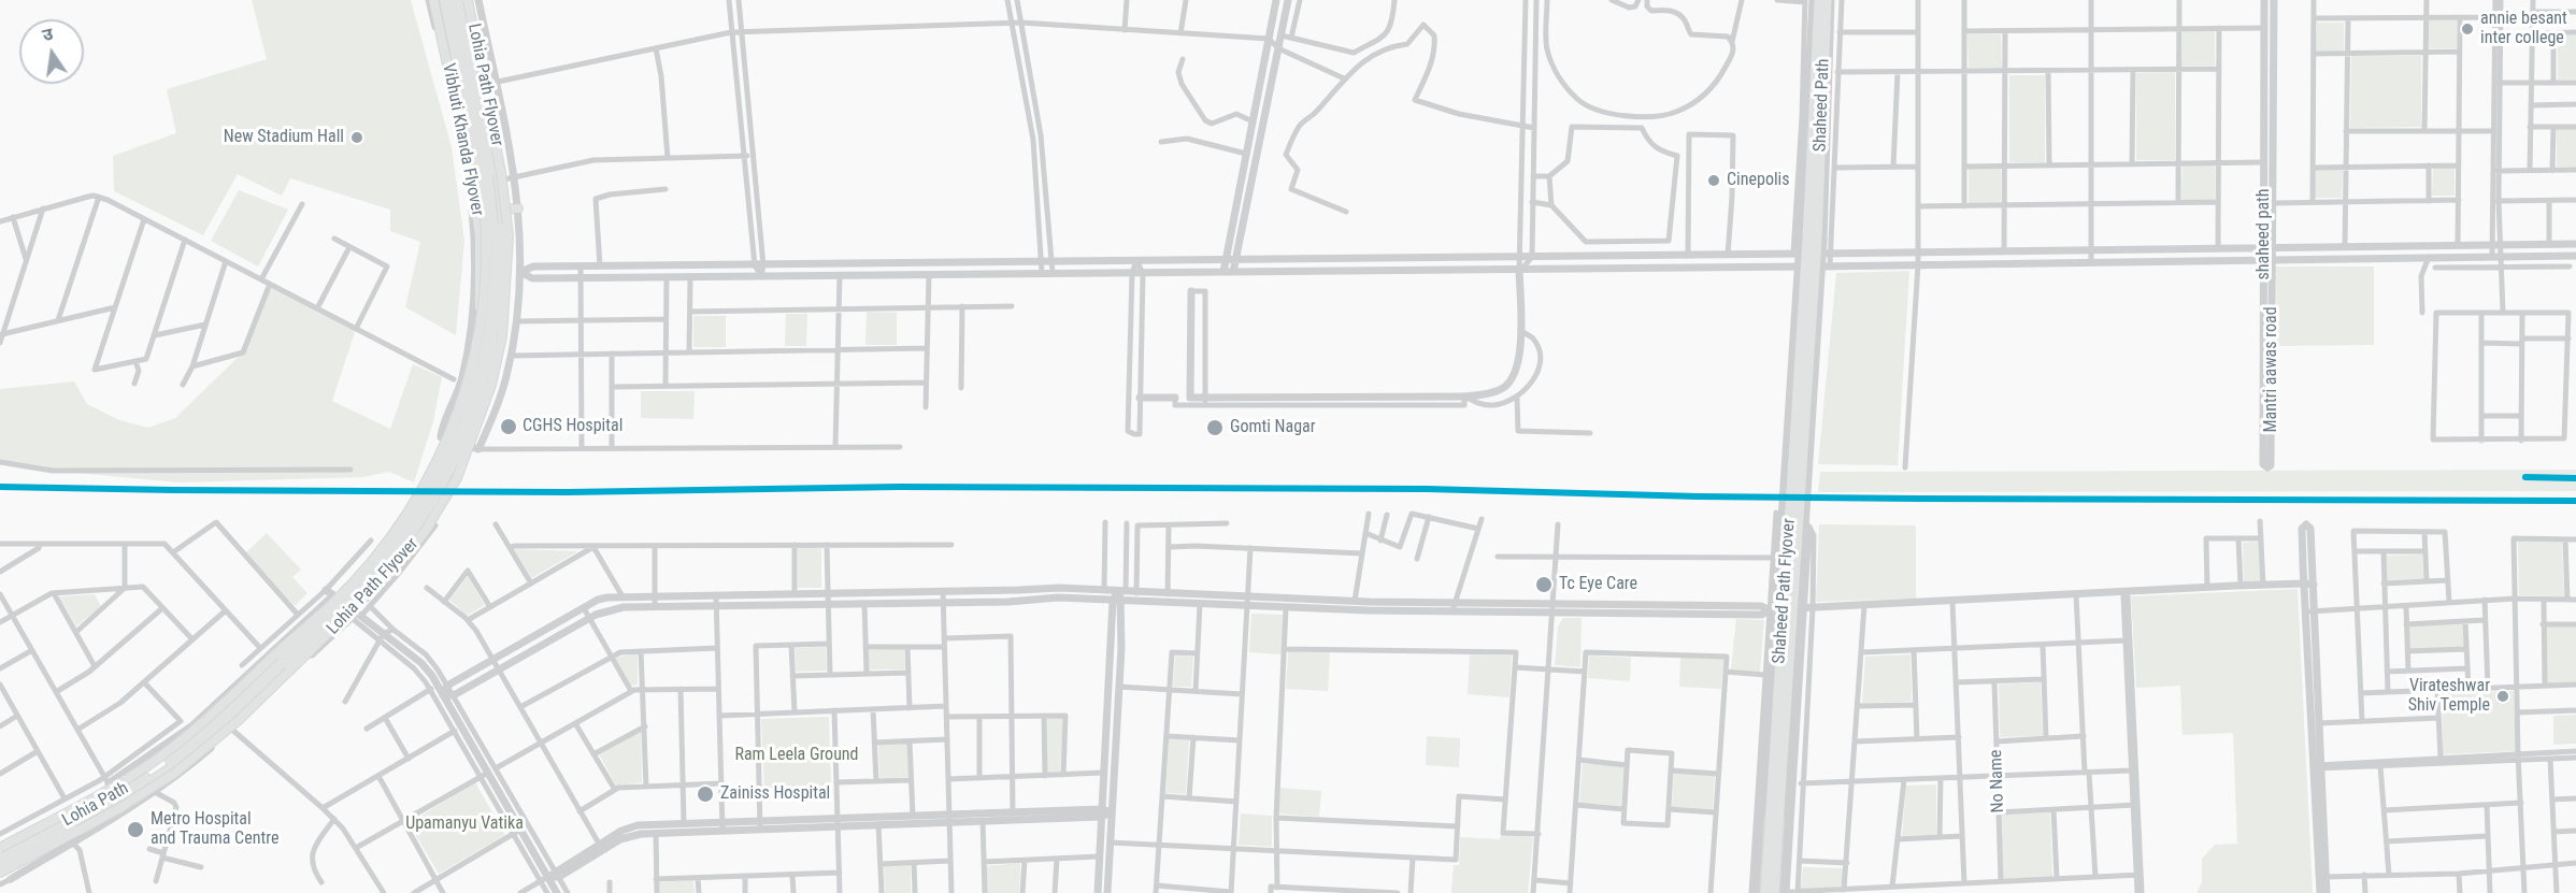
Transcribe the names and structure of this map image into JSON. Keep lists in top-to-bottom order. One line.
{"streets":{"highway":["Shaheed Path","Shaheed Path Flyover"],"main road":["Lohia Path Flyover","Vibhuti Khanda Flyover","Lohia Path"],"street":["shaheed path","Mantri aawas road","No Name"]},"crossings":[["Lohia Path Flyover","Vibhuti Khanda Flyover"],["Lohia Path Flyover","Lohia Path"],["Shaheed Path","Shaheed Path Flyover"],["shaheed path","Mantri aawas road"]],"parks":["Ram Leela Ground","Upamanyu Vatika"],"places":["annie besant inter college","New Stadium Hall","Cinepolis","CGHS Hospital","Gomti Nagar","Tc Eye Care","Virateshwar Shiv Temple","Zainiss Hospital","Metro Hospital and Trauma Centre"],"north":"top"}
